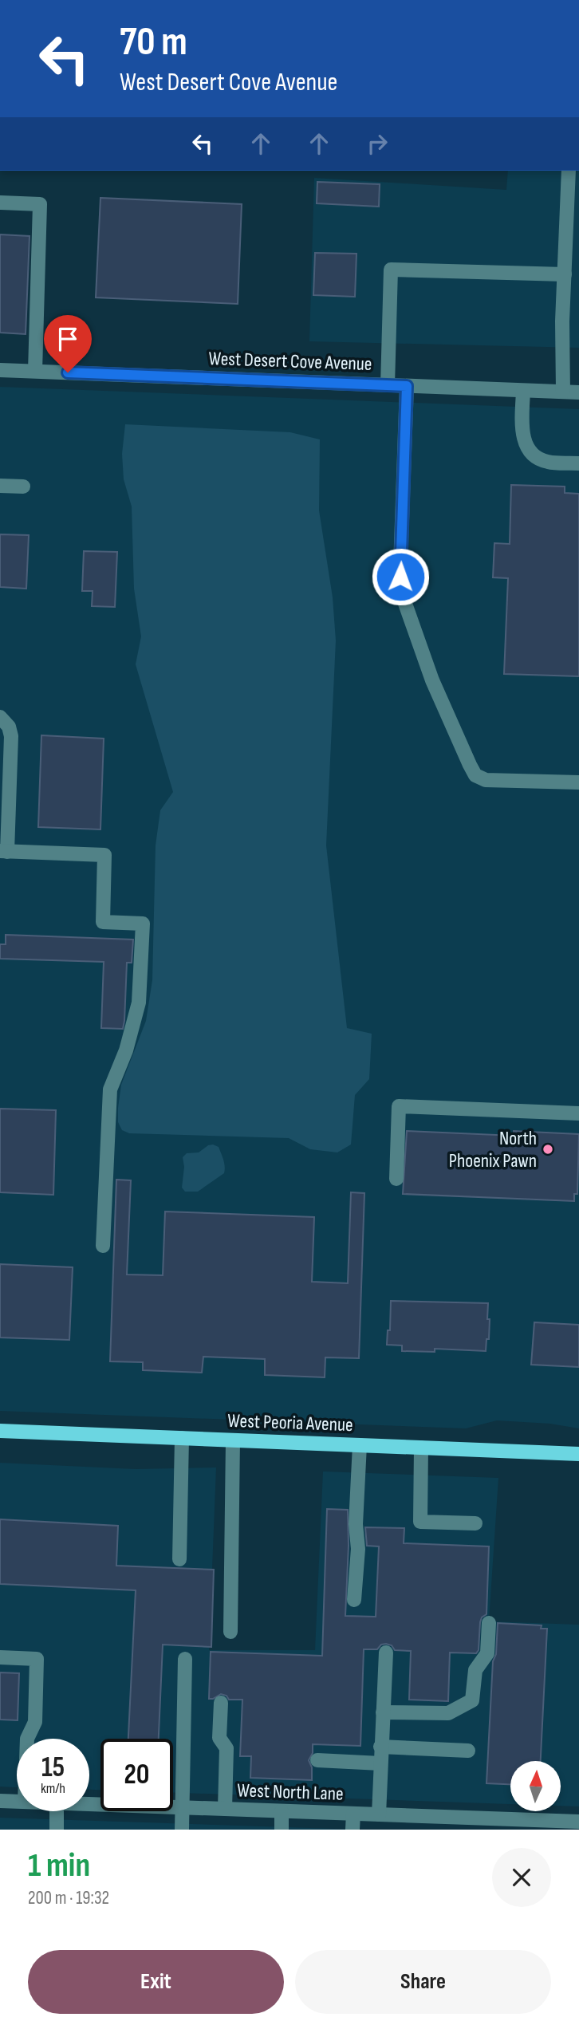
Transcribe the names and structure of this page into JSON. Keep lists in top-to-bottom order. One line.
{"streets":{"main road":["West Peoria Avenue"],"street":["West Desert Cove Avenue","West North Lane"]},"places":["North Phoenix Pawn"],"north":"top","page":{"turn":["70 m","West Desert Cove Avenue"],"speed":"15 km/h","limit":"20","heading":["1 min","200 m · 19:32"],"buttons":["Exit","Share"]}}
